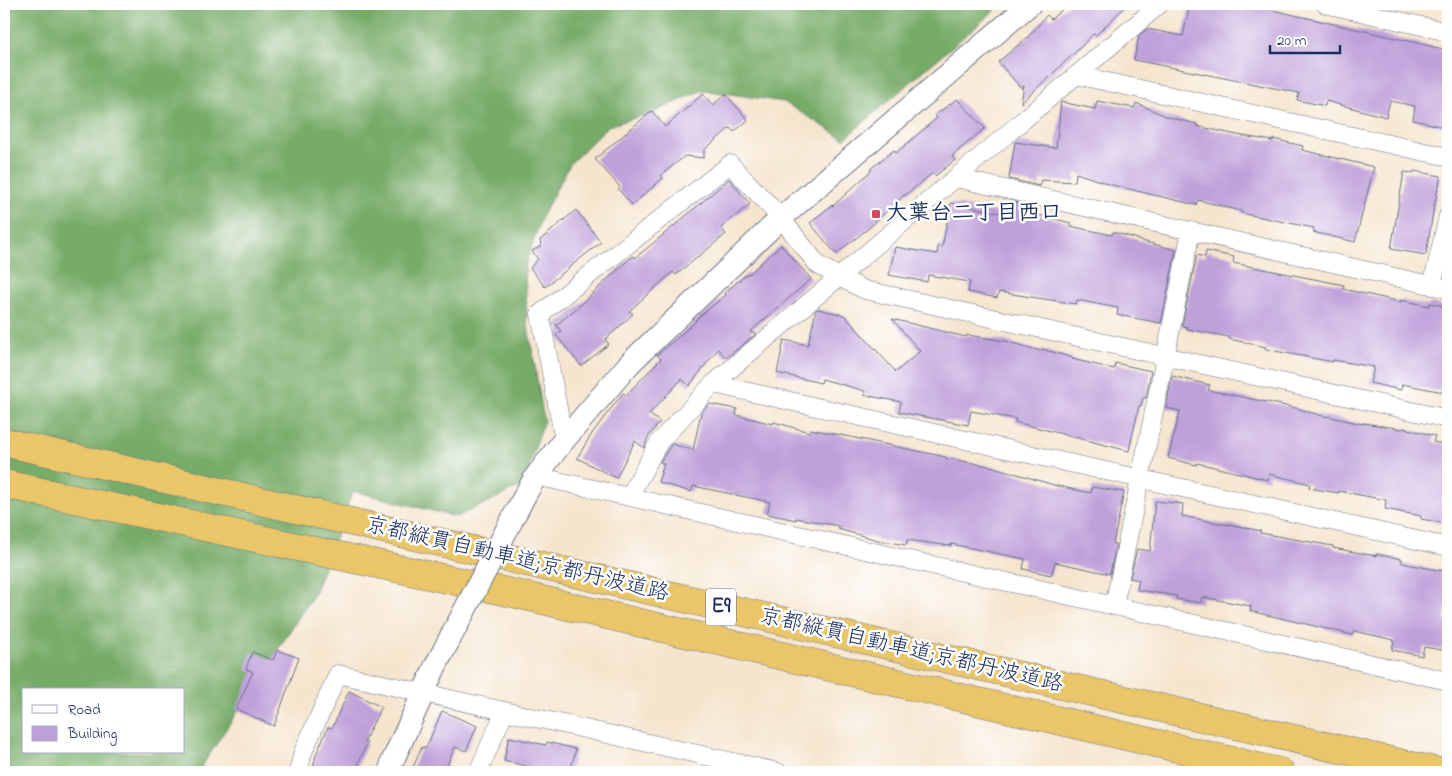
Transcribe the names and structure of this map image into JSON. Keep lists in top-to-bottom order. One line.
{"streets":{"highway":["京都縦貫自動車道;京都丹波道路","E9"]},"places":{"transit":["大葉台二丁目西口"]},"legend":["Road","Building"],"scale_bar":"20 m"}
